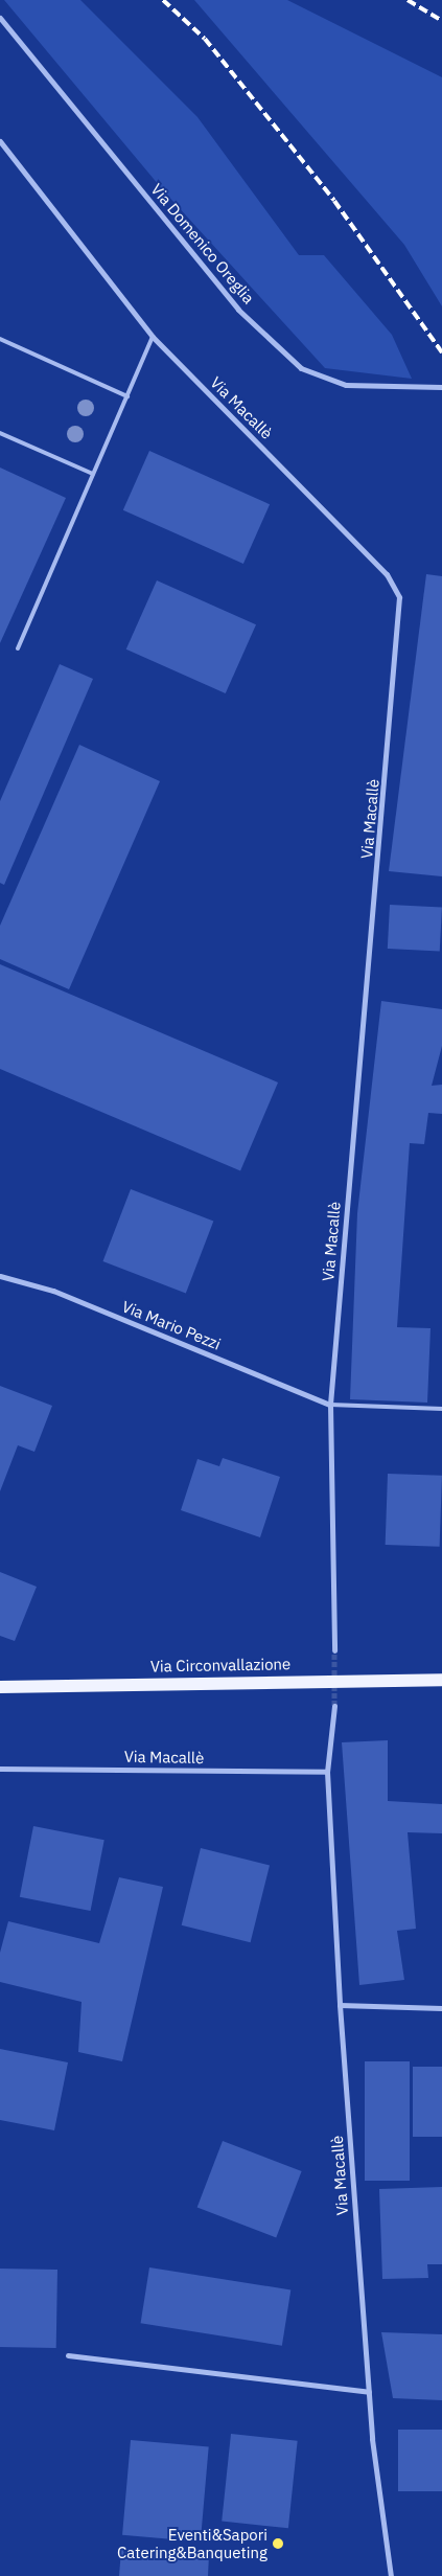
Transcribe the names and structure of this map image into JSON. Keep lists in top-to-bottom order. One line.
{"streets":{"main road":["Via Circonvallazione"],"street":["Via Domenico Oreglia","Via Macallè","Via Mario Pezzi"]},"crossings":[["Via Macallè","Via Mario Pezzi"]],"places":["Eventi&Sapori Catering&Banqueting"]}
